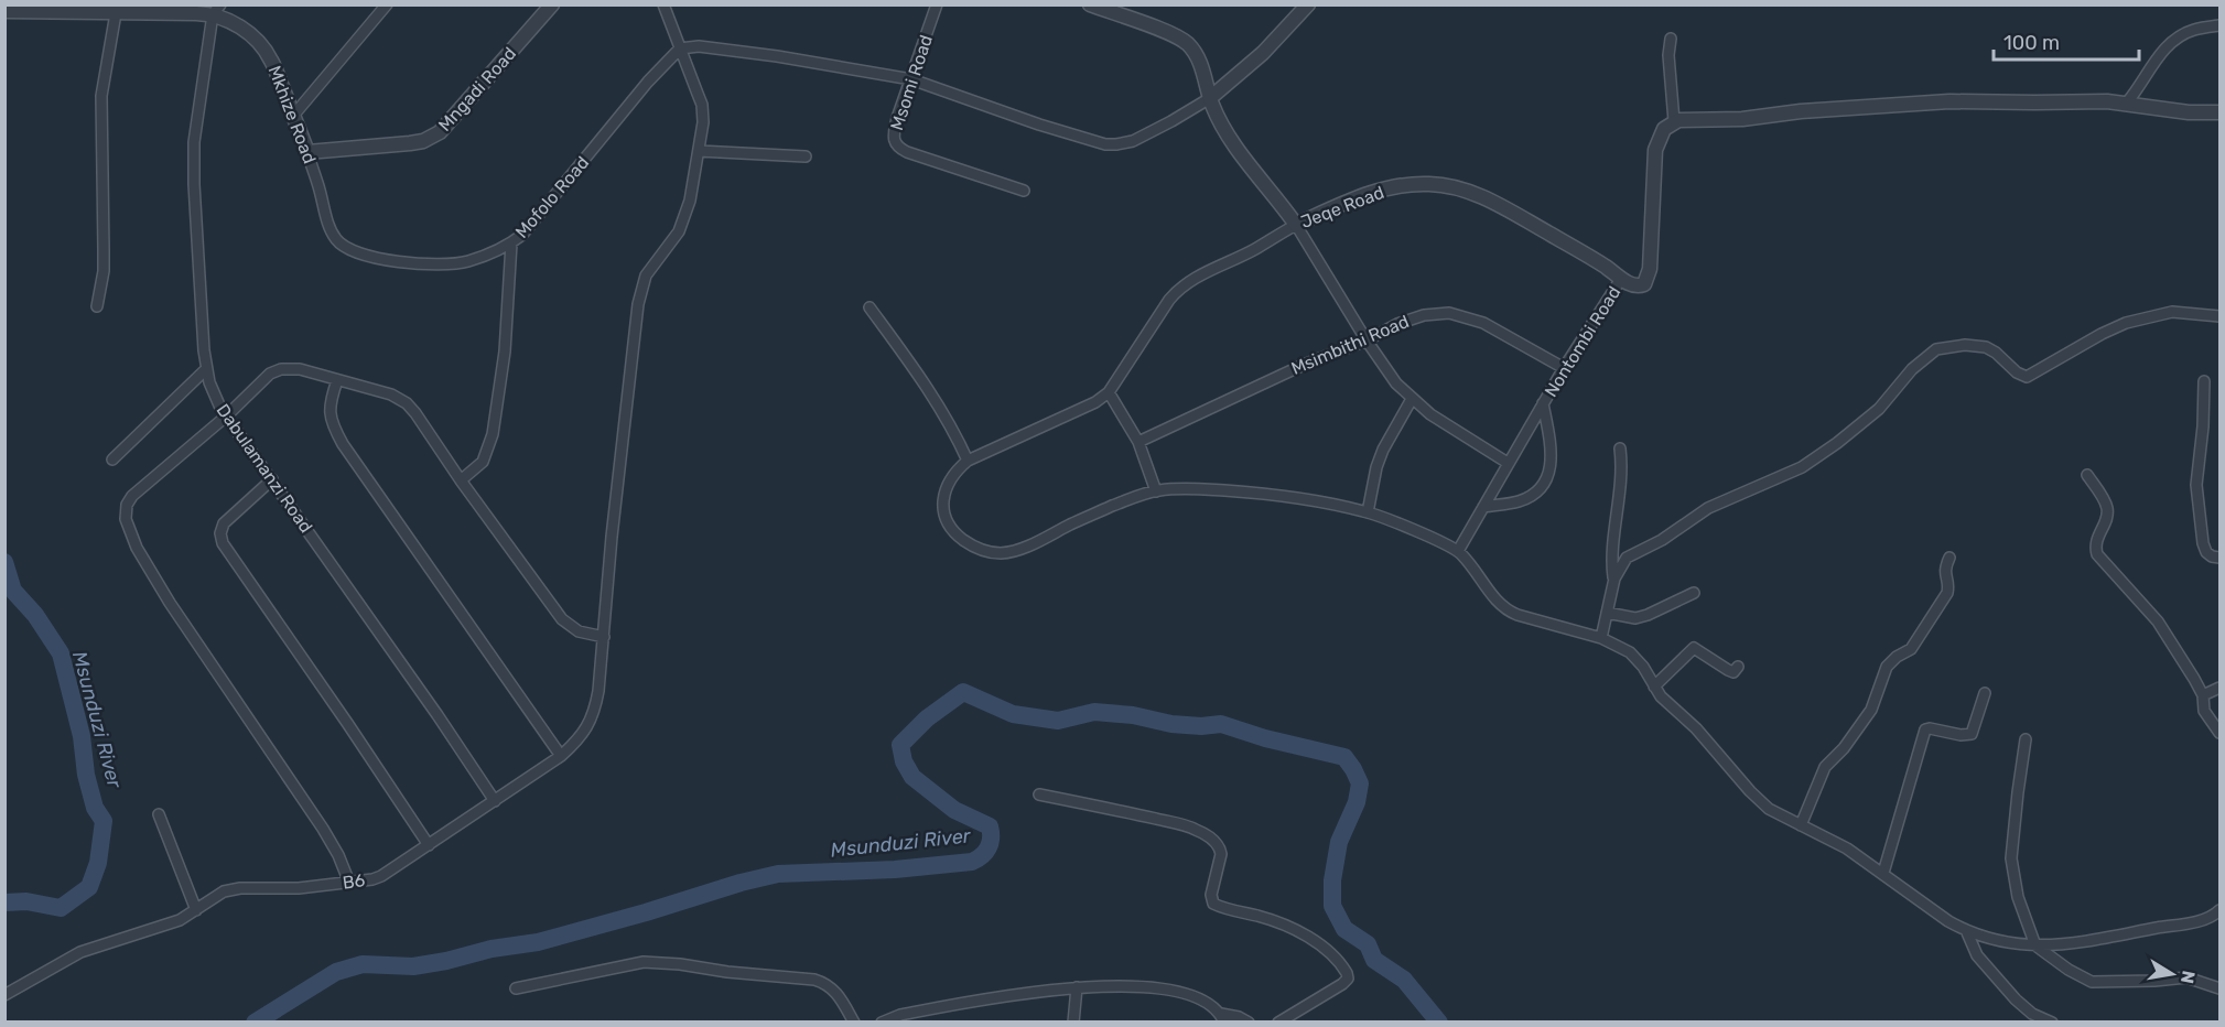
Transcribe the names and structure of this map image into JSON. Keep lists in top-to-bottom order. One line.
{"streets":{"street":["Msomi Road","Mngadi Road","Mkhize Road","Mofolo Road","Jeqe Road","Nontombi Road","Msimbithi Road","Dabulamanzi Road","B6"]},"crossings":[["Mngadi Road","Mkhize Road"],["Mkhize Road","Mofolo Road"],["Mkhize Road","Dabulamanzi Road"],["Mofolo Road","B6"],["Jeqe Road","Nontombi Road"],["Nontombi Road","Msimbithi Road"],["Dabulamanzi Road","B6"]],"water":["Msunduzi River"],"scale_bar":"100 m","north":"right"}
